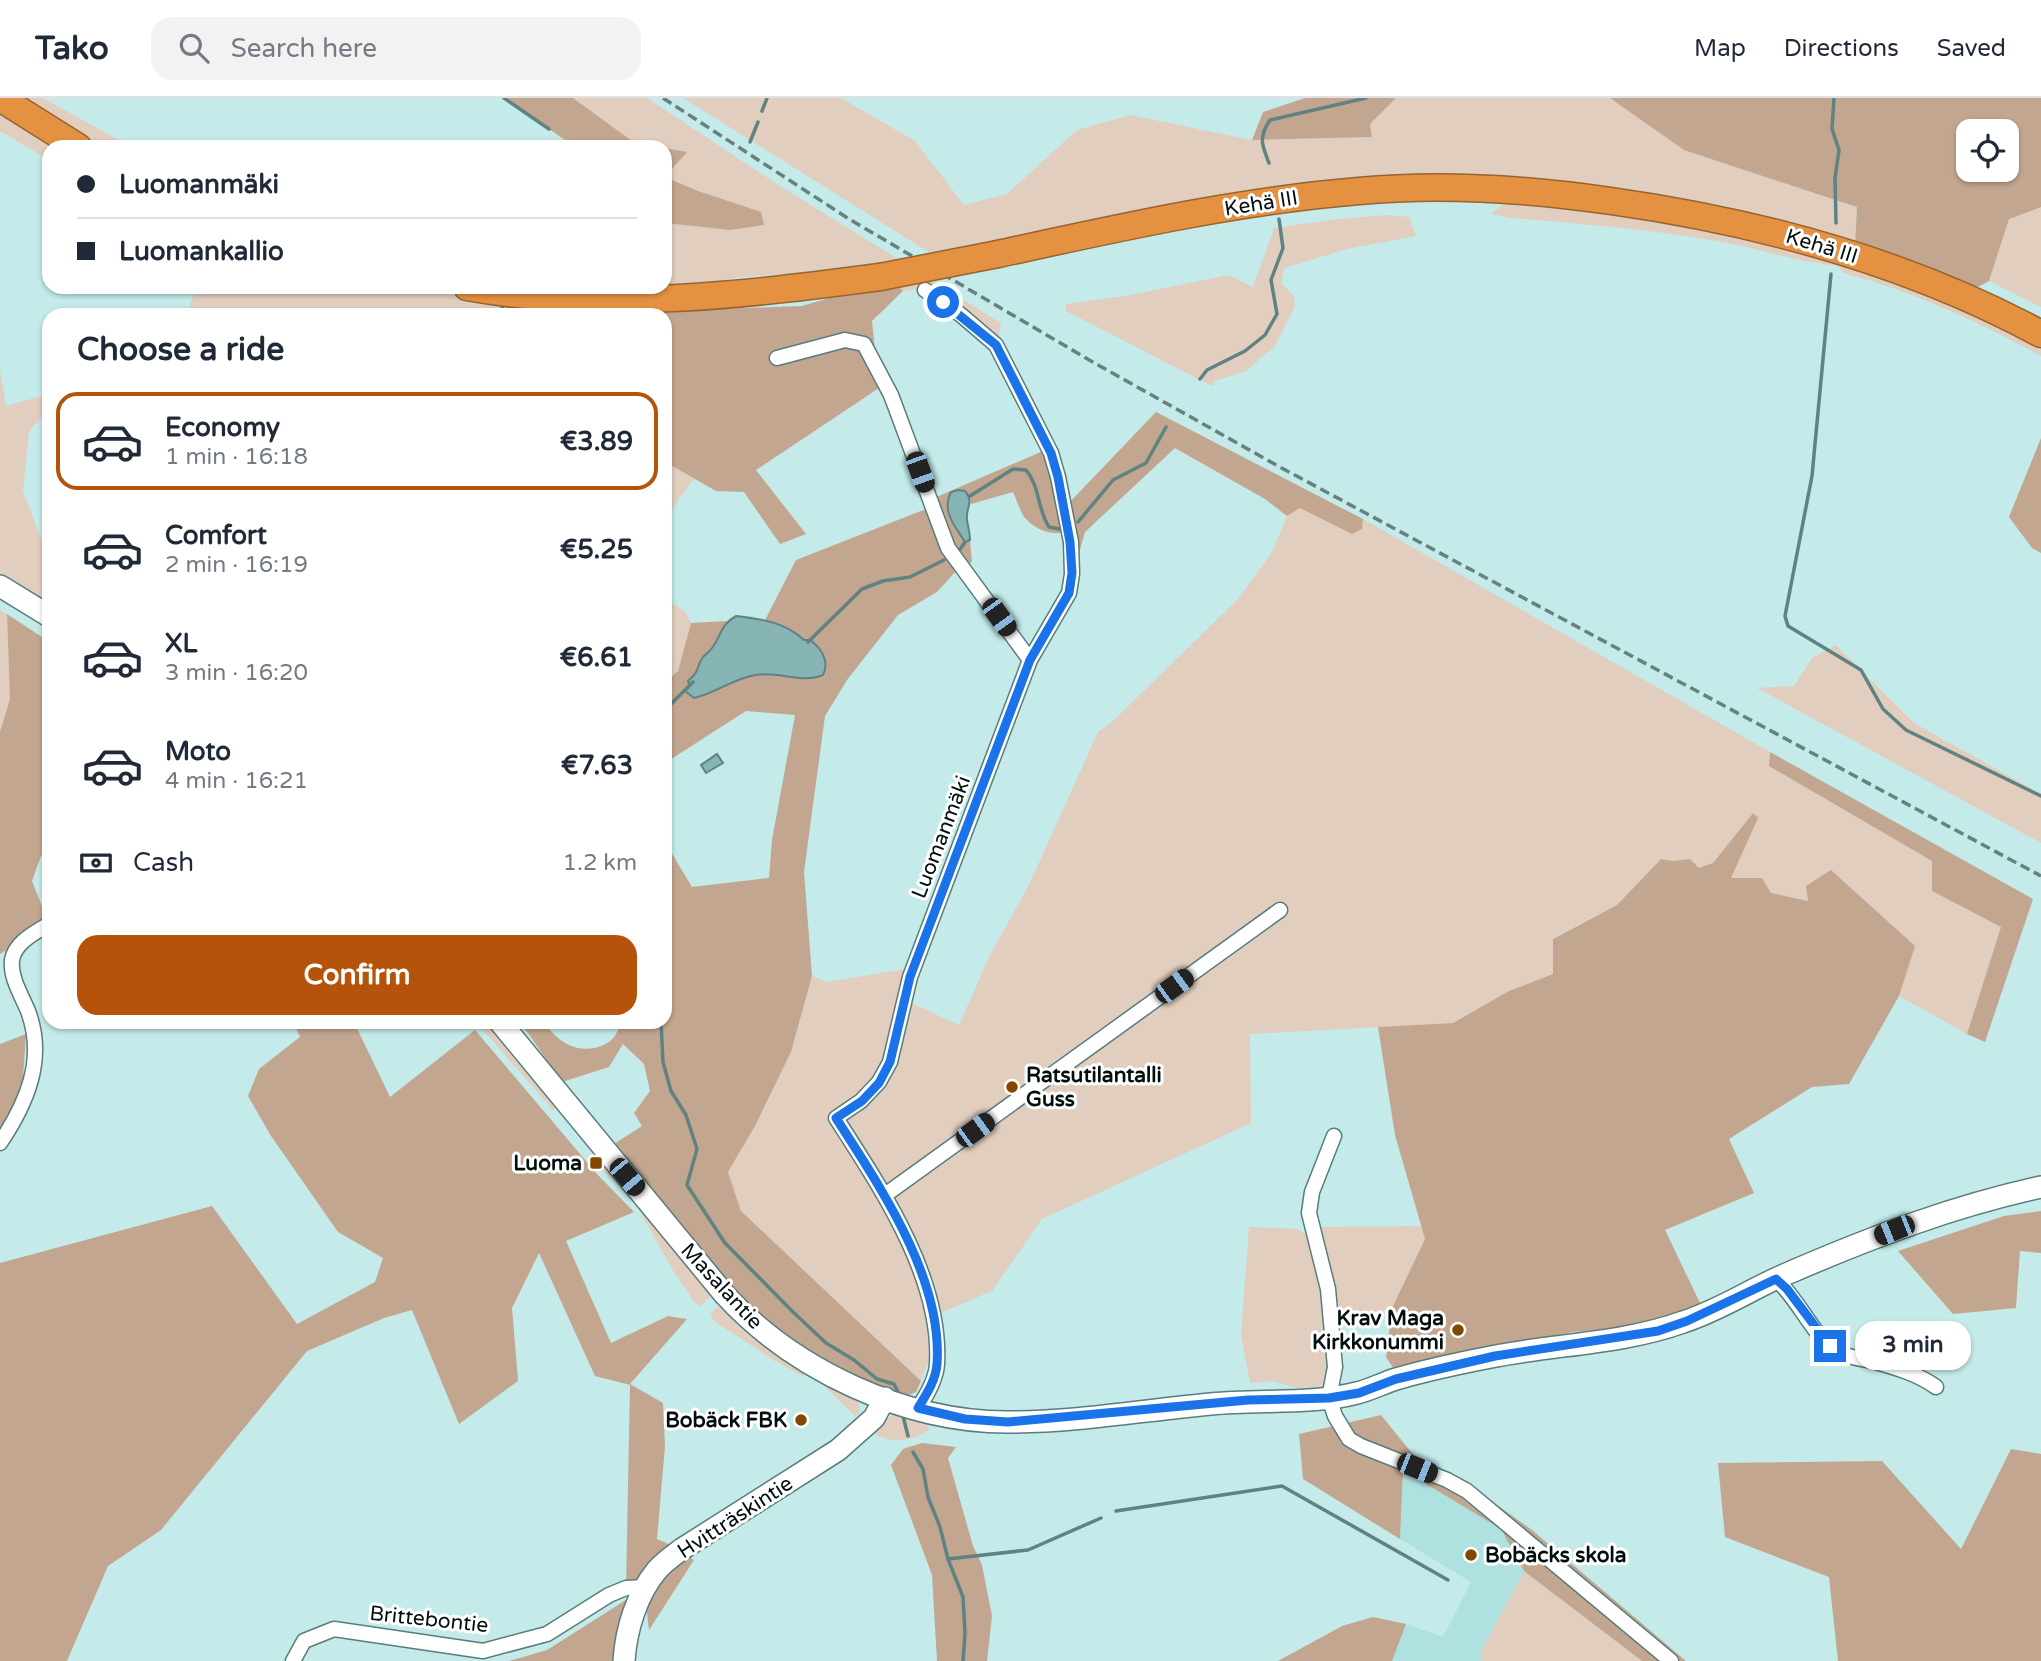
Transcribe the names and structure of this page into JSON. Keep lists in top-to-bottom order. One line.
{"streets":{"highway":["Kehä III"],"street":["Luomanmäki","Masalantie","Hvitträskintie","Brittebontie"]},"crossings":[["Luomanmäki","Masalantie"],["Masalantie","Hvitträskintie"],["Hvitträskintie","Brittebontie"]],"places":{"other":["Ratsutilantalli Guss","Krav Maga Kirkkonummi","Bobäck FBK","Bobäcks skola"],"transit":["Luoma"]},"page":{"header":"Tako","search":"Search here","nav":["Map","Directions","Saved"],"banner":["Luomanmäki","Luomankallio"],"heading":"Choose a ride","list":[{"name":"Economy","note":"1 min · 16:18","value":"€3.89"},{"name":"Comfort","note":"2 min · 16:19","value":"€5.25"},{"name":"XL","note":"3 min · 16:20","value":"€6.61"},{"name":"Moto","note":"4 min · 16:21","value":"€7.63"}],"pay":["Cash","1.2 km"],"buttons":"Confirm","bubble":"3 min"}}
